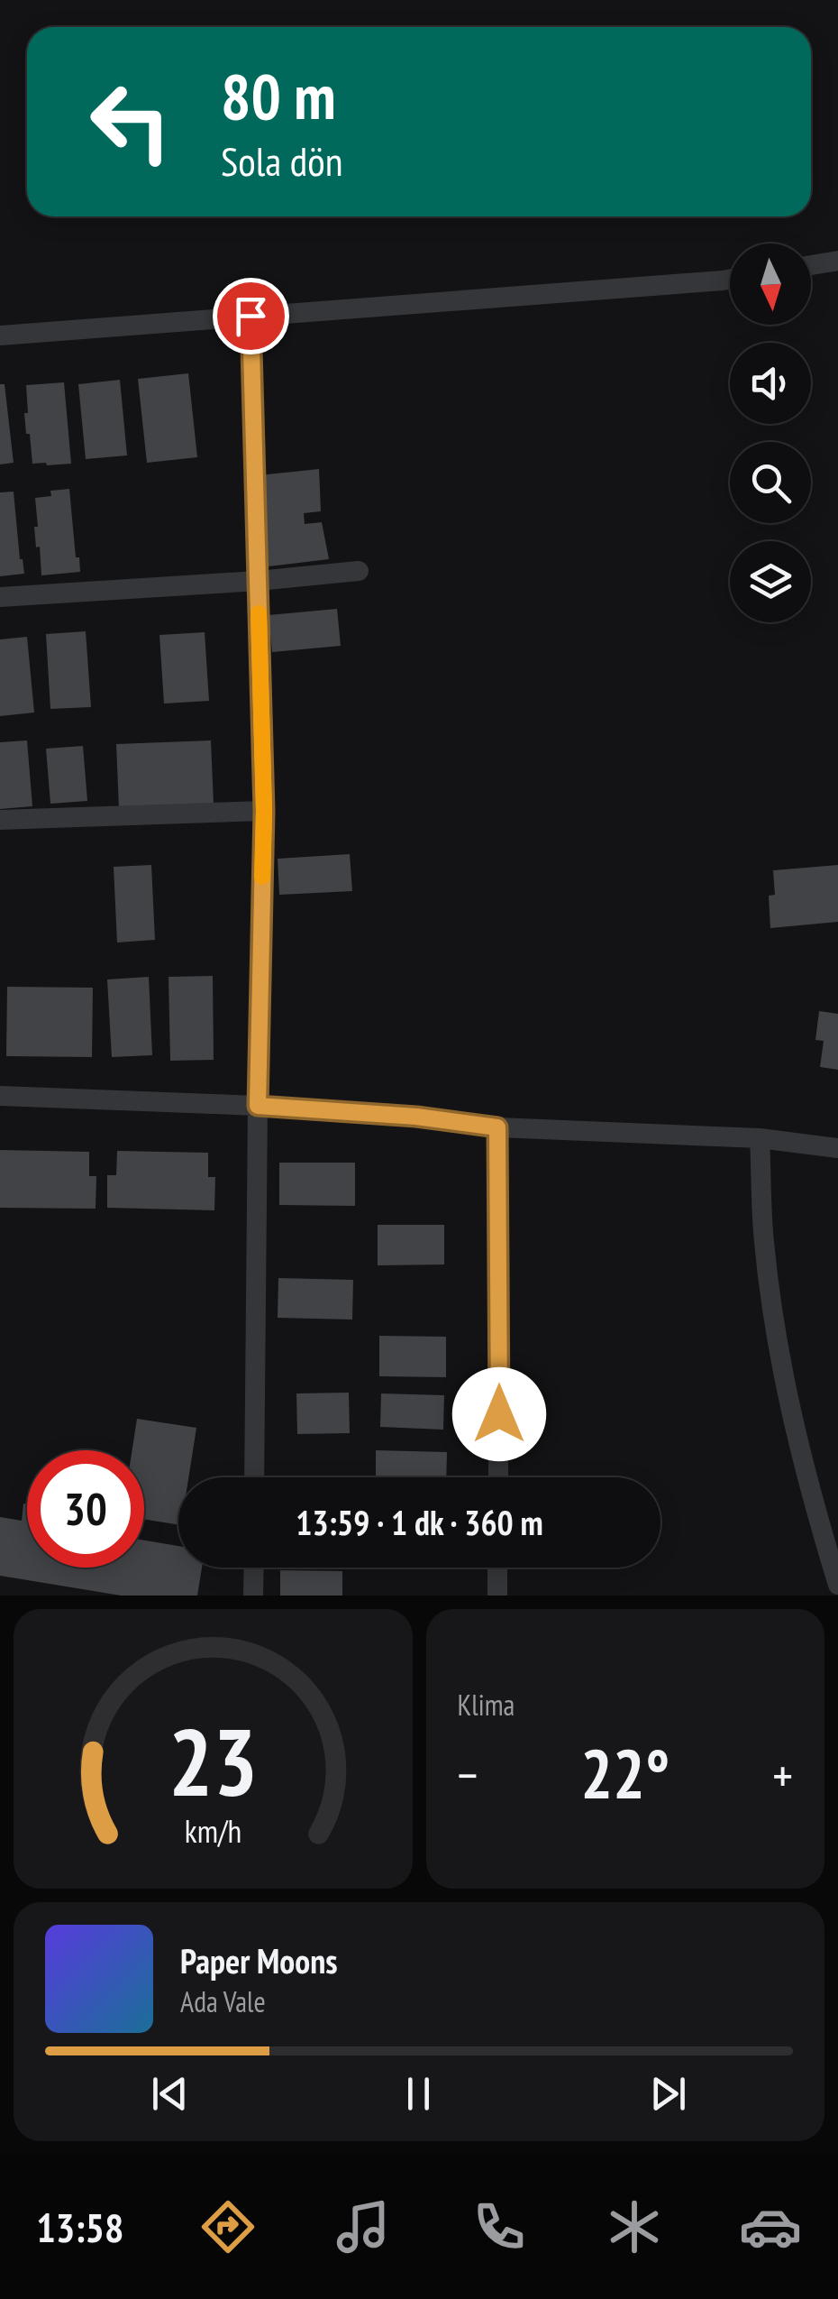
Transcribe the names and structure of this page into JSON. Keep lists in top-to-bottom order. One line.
{"north":"bottom","page":{"turn":["80 m","Sola dön"],"limit":"30","trip":"13:59 · 1 dk · 360 m","tile":"Klima","heat":["−","22°","+"],"song":["Paper Moons","Ada Vale"],"tabs":"13:58","gauge":["23","km/h"]}}
